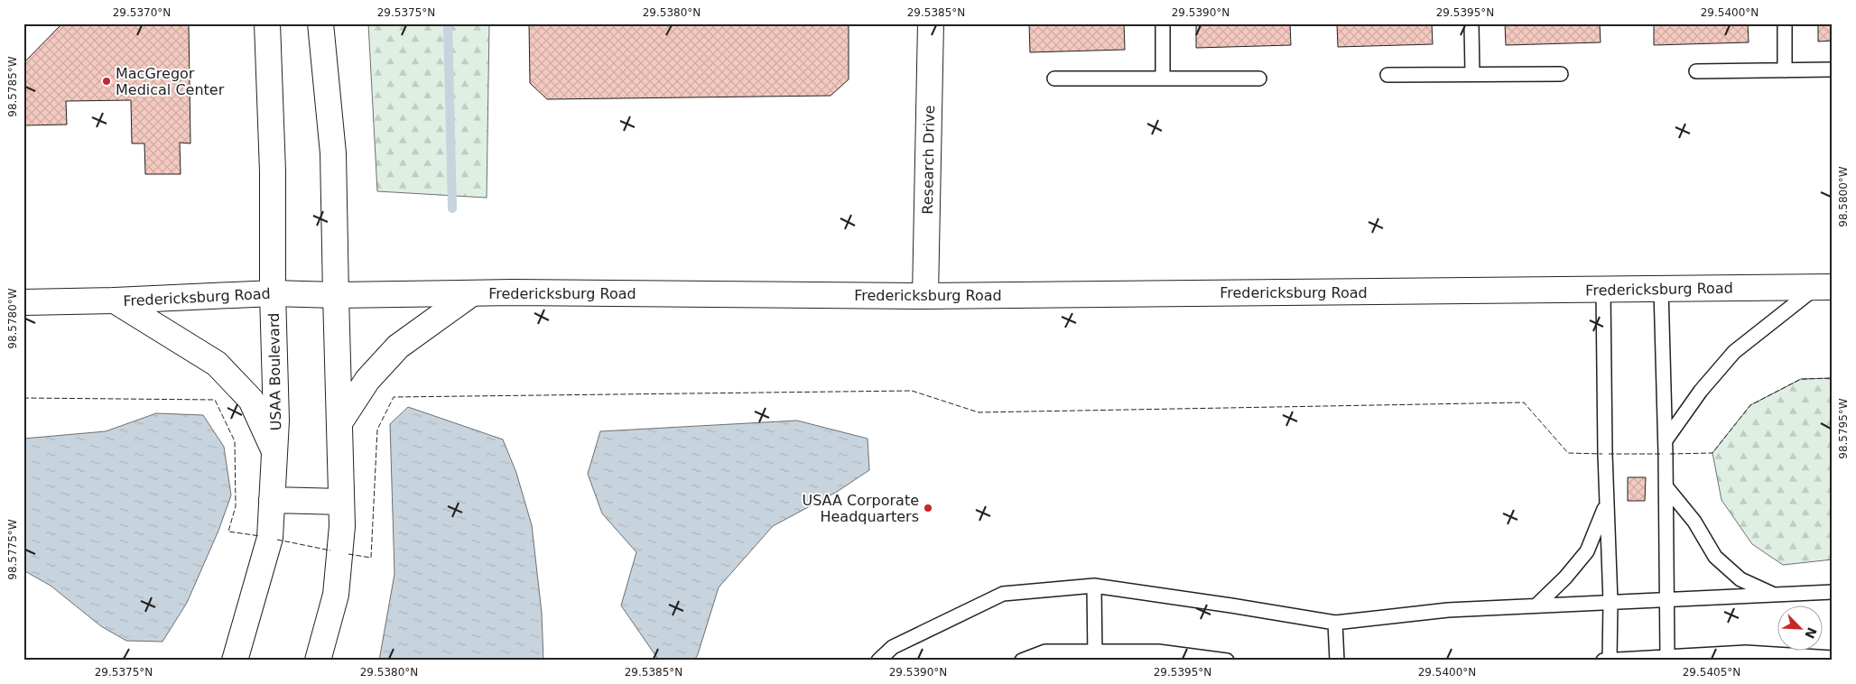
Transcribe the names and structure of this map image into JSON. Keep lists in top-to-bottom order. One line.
{"streets":{"street":["Research Drive","Fredericksburg Road","USAA Boulevard"]},"crossings":[["Research Drive","Fredericksburg Road"],["Fredericksburg Road","USAA Boulevard"]],"places":["MacGregor Medical Center","USAA Corporate Headquarters"],"north":"bottom right","coordinates":["29.5370°N","29.5375°N","29.5380°N","29.5385°N","29.5390°N","29.5395°N","29.5400°N","98.5785°W","98.5800°W","98.5780°W","98.5795°W","98.5775°W","29.5405°N"]}
